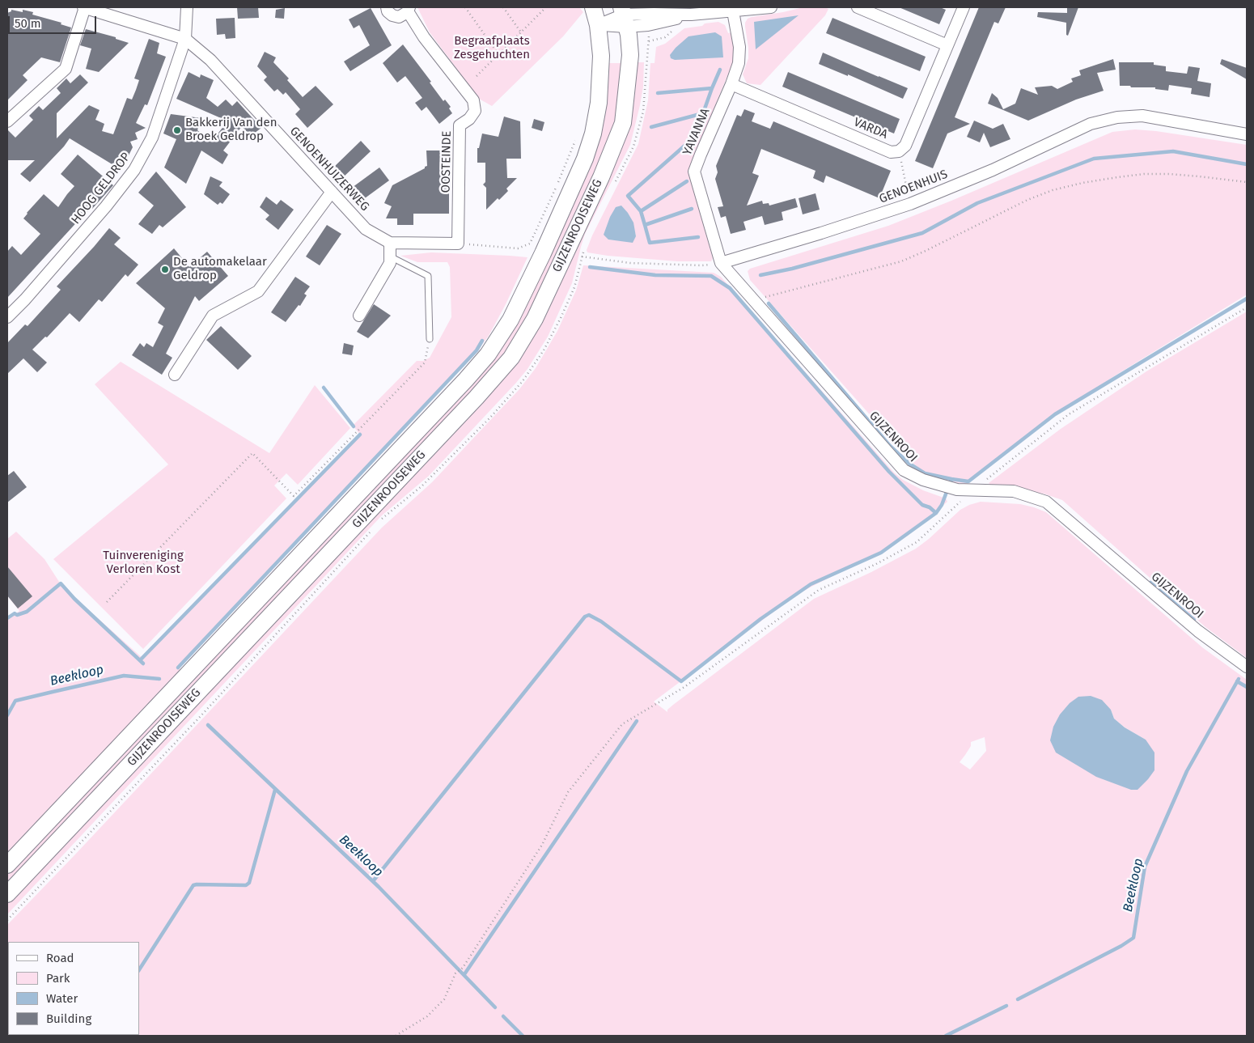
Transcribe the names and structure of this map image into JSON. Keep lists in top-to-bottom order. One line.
{"streets":{"main road":["GIJZENROOISEWEG"],"street":["VARDA","YAVANNA","OOSTEINDE","GENOENHUIZERWEG","GENOENHUIS","HOOG GELDROP","GIJZENROOI"]},"crossings":[["VARDA","YAVANNA"],["YAVANNA","GENOENHUIS"],["YAVANNA","GIJZENROOI"],["OOSTEINDE","GENOENHUIZERWEG"],["GENOENHUIZERWEG","HOOG GELDROP"],["GENOENHUIS","GIJZENROOI"]],"water":["Beekloop"],"parks":["Begraafplaats Zesgehuchten","Tuinvereniging Verloren Kost"],"places":["Bakkerij Van den Broek Geldrop","De automakelaar Geldrop"],"legend":["Road","Park","Water","Building"],"scale_bar":"50 m"}
